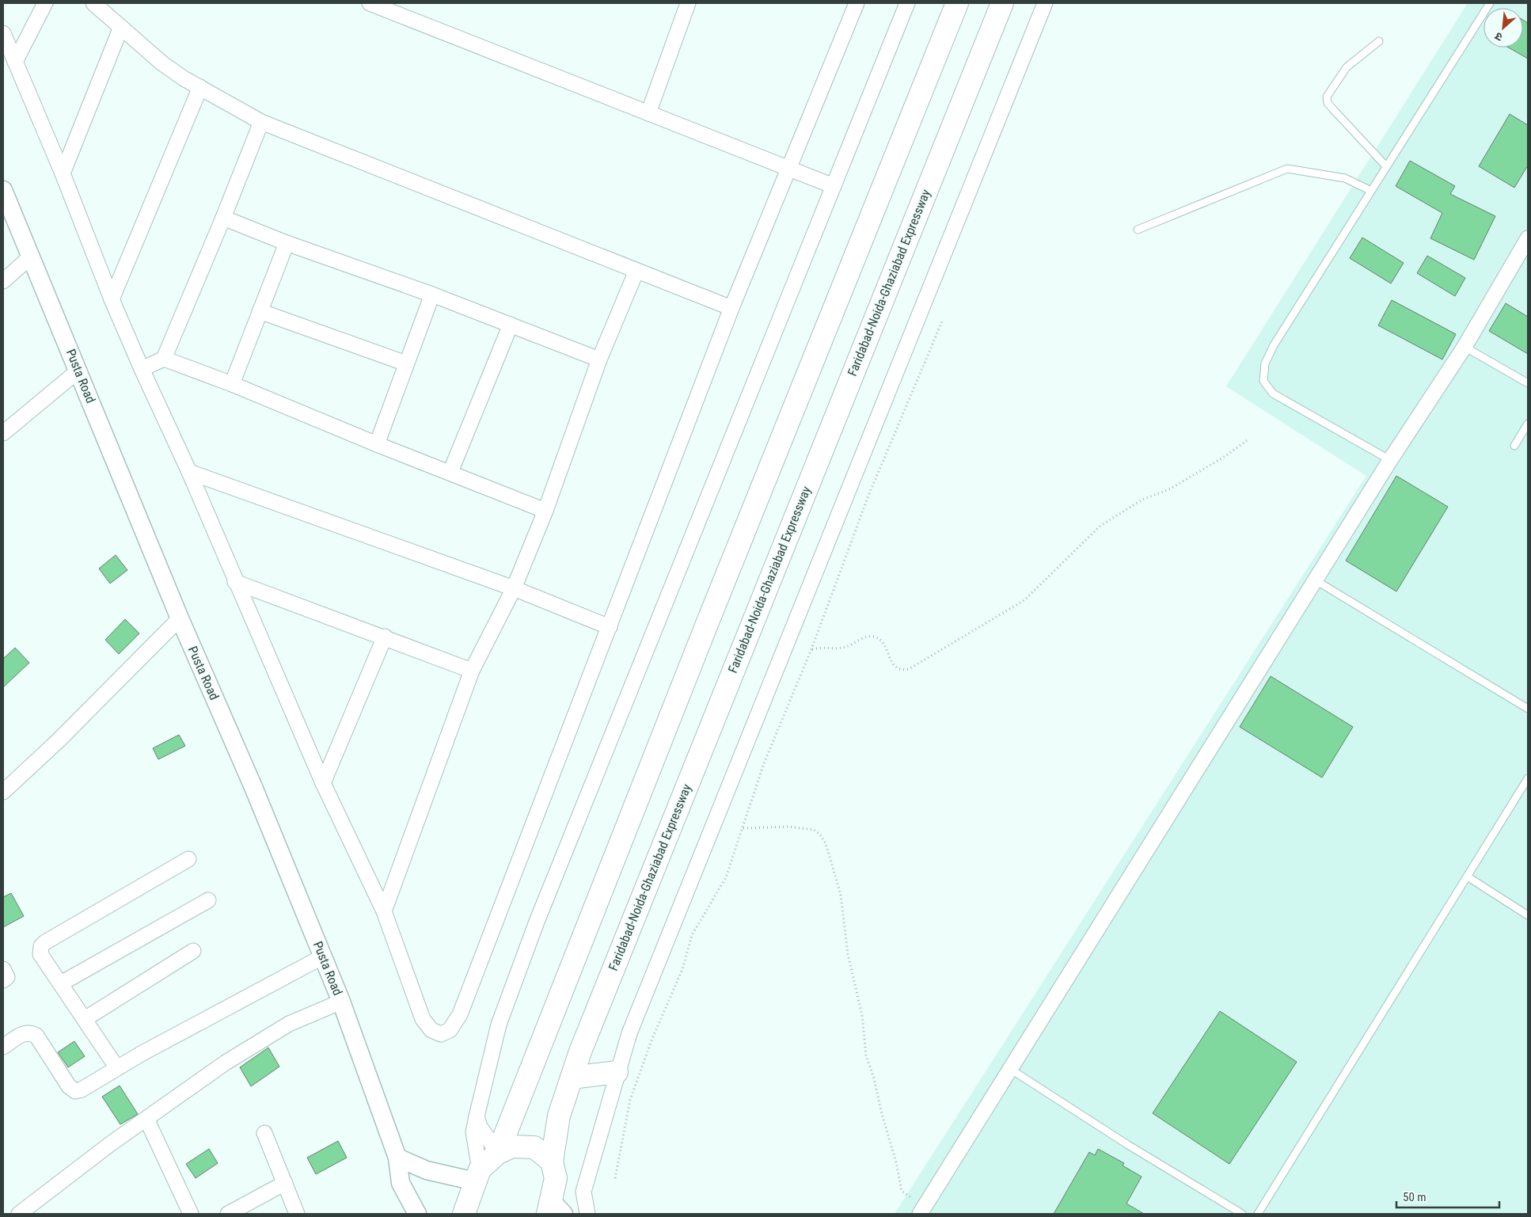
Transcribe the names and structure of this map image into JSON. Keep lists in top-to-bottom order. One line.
{"streets":{"main road":["Faridabad-Noida-Ghaziabad Expressway"],"street":["Pusta Road"]},"scale_bar":"50 m","north":"bottom left"}
